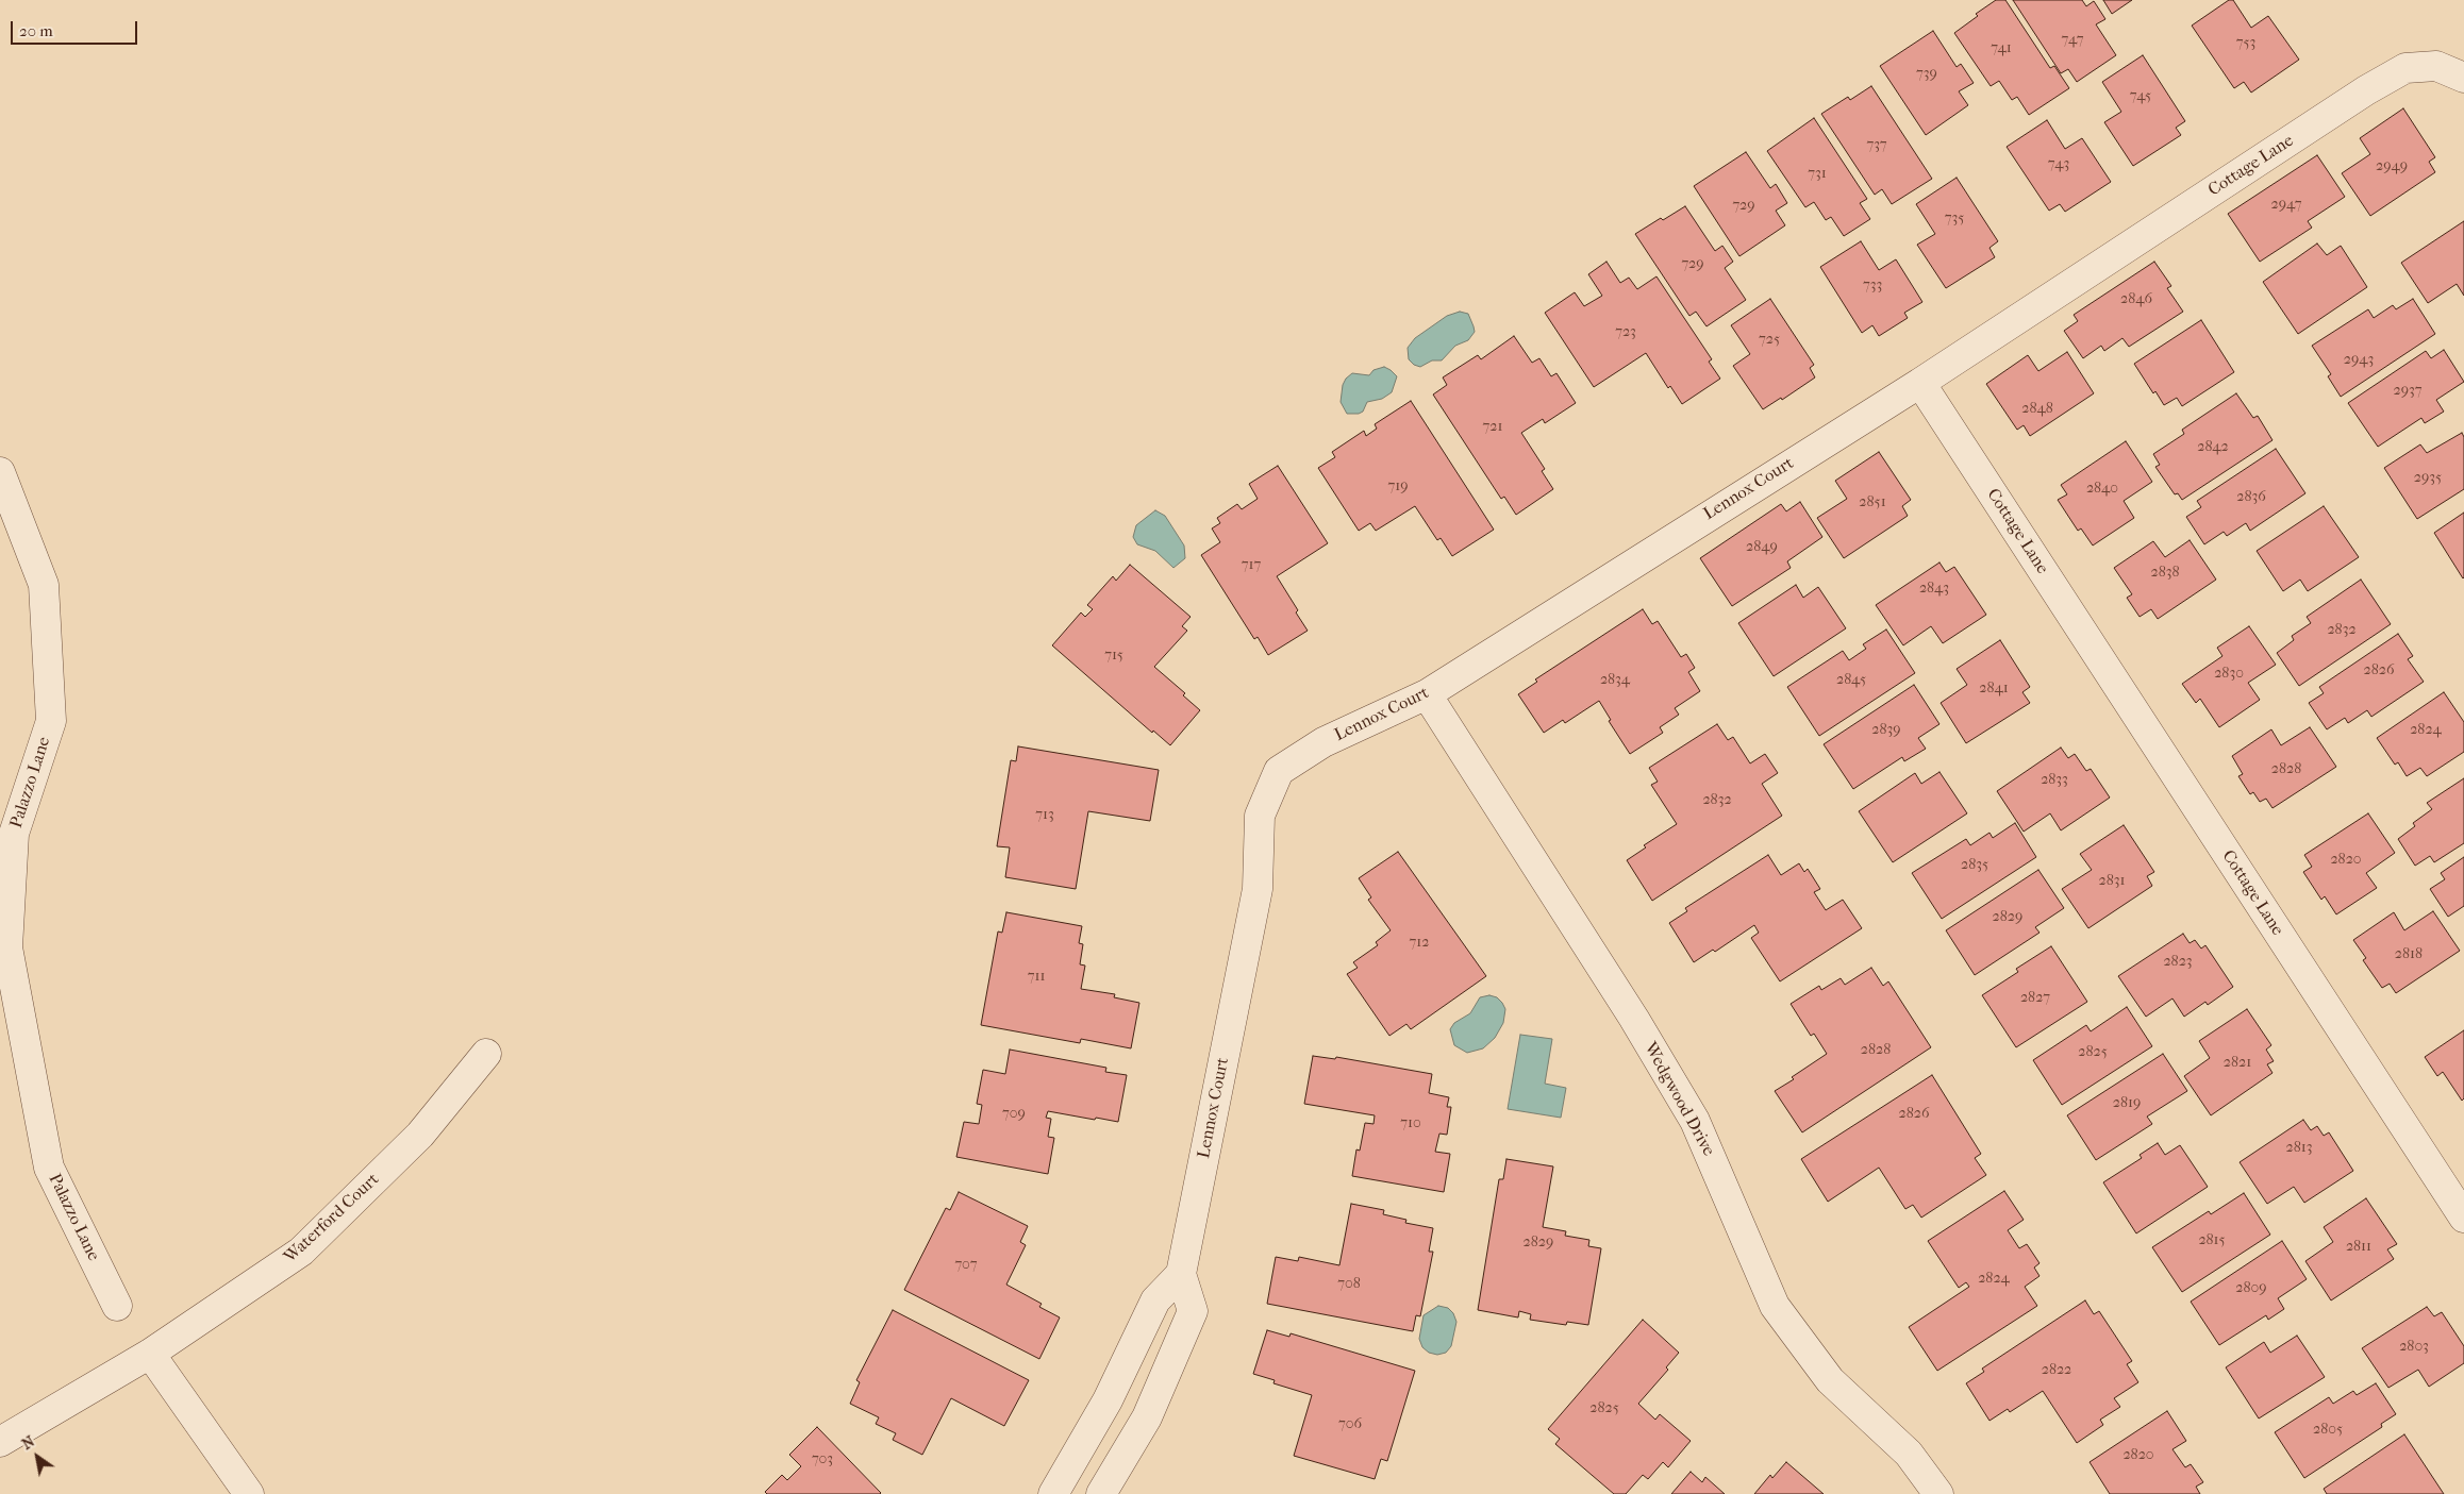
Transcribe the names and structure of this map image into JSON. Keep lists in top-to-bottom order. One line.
{"streets":{"street":["Cottage Lane","Lennox Court","Palazzo Lane","Wedgwood Drive","Waterford Court"]},"crossings":[["Cottage Lane","Lennox Court"],["Lennox Court","Wedgwood Drive"]],"house_numbers":["747","753","741","739","745","737","743","2949","731","2947","729","735","729","733","2846","723","725","2943","2937","2848","721","2842","2935","719","2840","2836","2851","2849","717","2838","2843","2832","715","2826","2830","2834","2845","2841","2839","2824","2828","2833","2832","713","2820","2835","2831","2829","712","2818","2823","711","2827","2828","2825","2821","2819","709","2826","710","2813","2815","2829","2811","707","2824","708","2809","2803","2822","2825","706","2805","2820","703"],"scale_bar":"20 m","north":"top left"}
